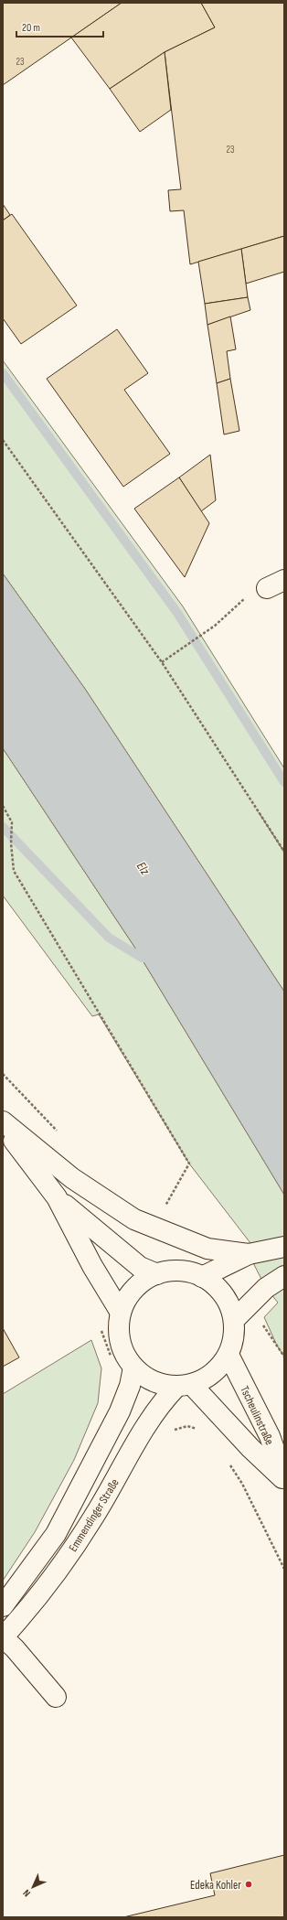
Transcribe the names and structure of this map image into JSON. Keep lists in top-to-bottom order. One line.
{"streets":{"main road":["Tscheulinstraße","Emmendinger Straße"]},"crossings":[["Tscheulinstraße","Emmendinger Straße"]],"water":["Elz"],"places":["Edeka Kohler"],"house_numbers":["23","23"],"scale_bar":"20 m","north":"bottom left"}
